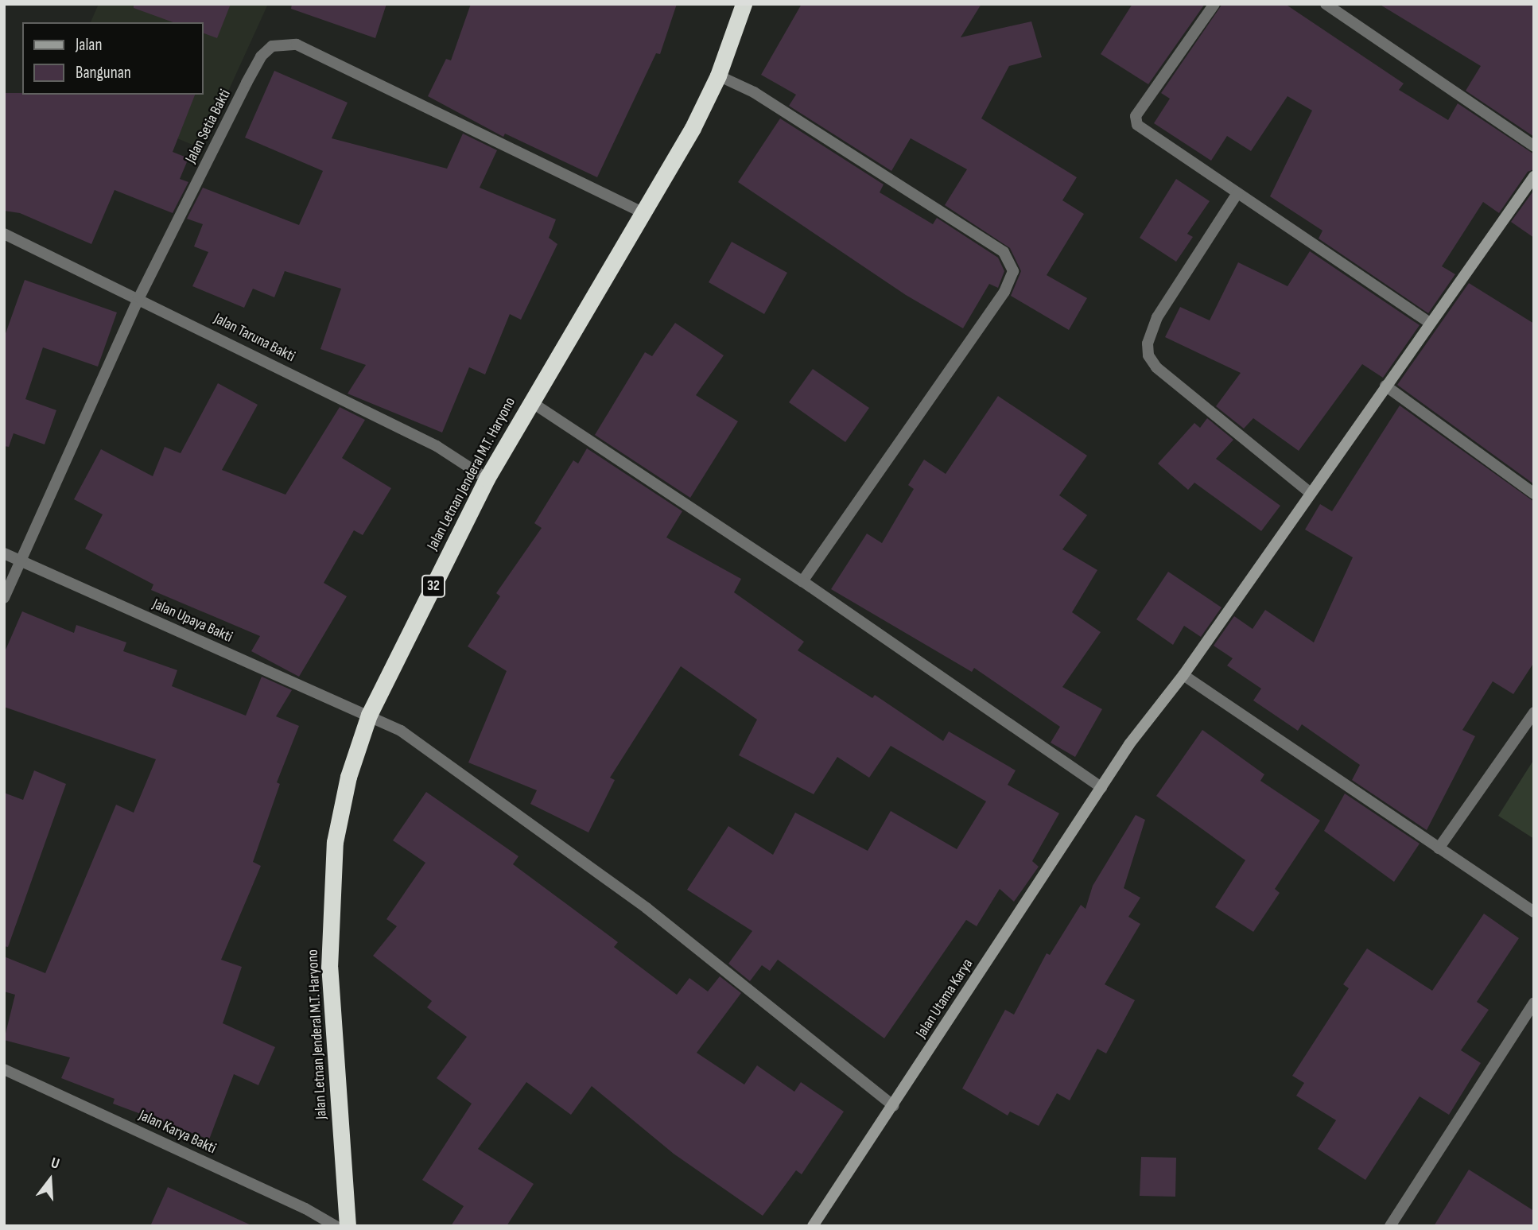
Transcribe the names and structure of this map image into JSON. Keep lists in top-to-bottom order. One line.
{"streets":{"highway":["Jalan Letnan Jenderal M.T. Haryono","32"],"street":["Jalan Setia Bakti","Jalan Taruna Bakti","Jalan Upaya Bakti","Jalan Utama Karya","Jalan Karya Bakti"]},"crossings":[["Jalan Setia Bakti","Jalan Taruna Bakti"],["Jalan Setia Bakti","Jalan Letnan Jenderal M.T. Haryono"],["Jalan Setia Bakti","Jalan Upaya Bakti"],["Jalan Taruna Bakti","Jalan Letnan Jenderal M.T. Haryono"],["Jalan Letnan Jenderal M.T. Haryono","Jalan Upaya Bakti"],["Jalan Upaya Bakti","Jalan Utama Karya"]],"legend":["Jalan","Bangunan"],"north":"top"}
